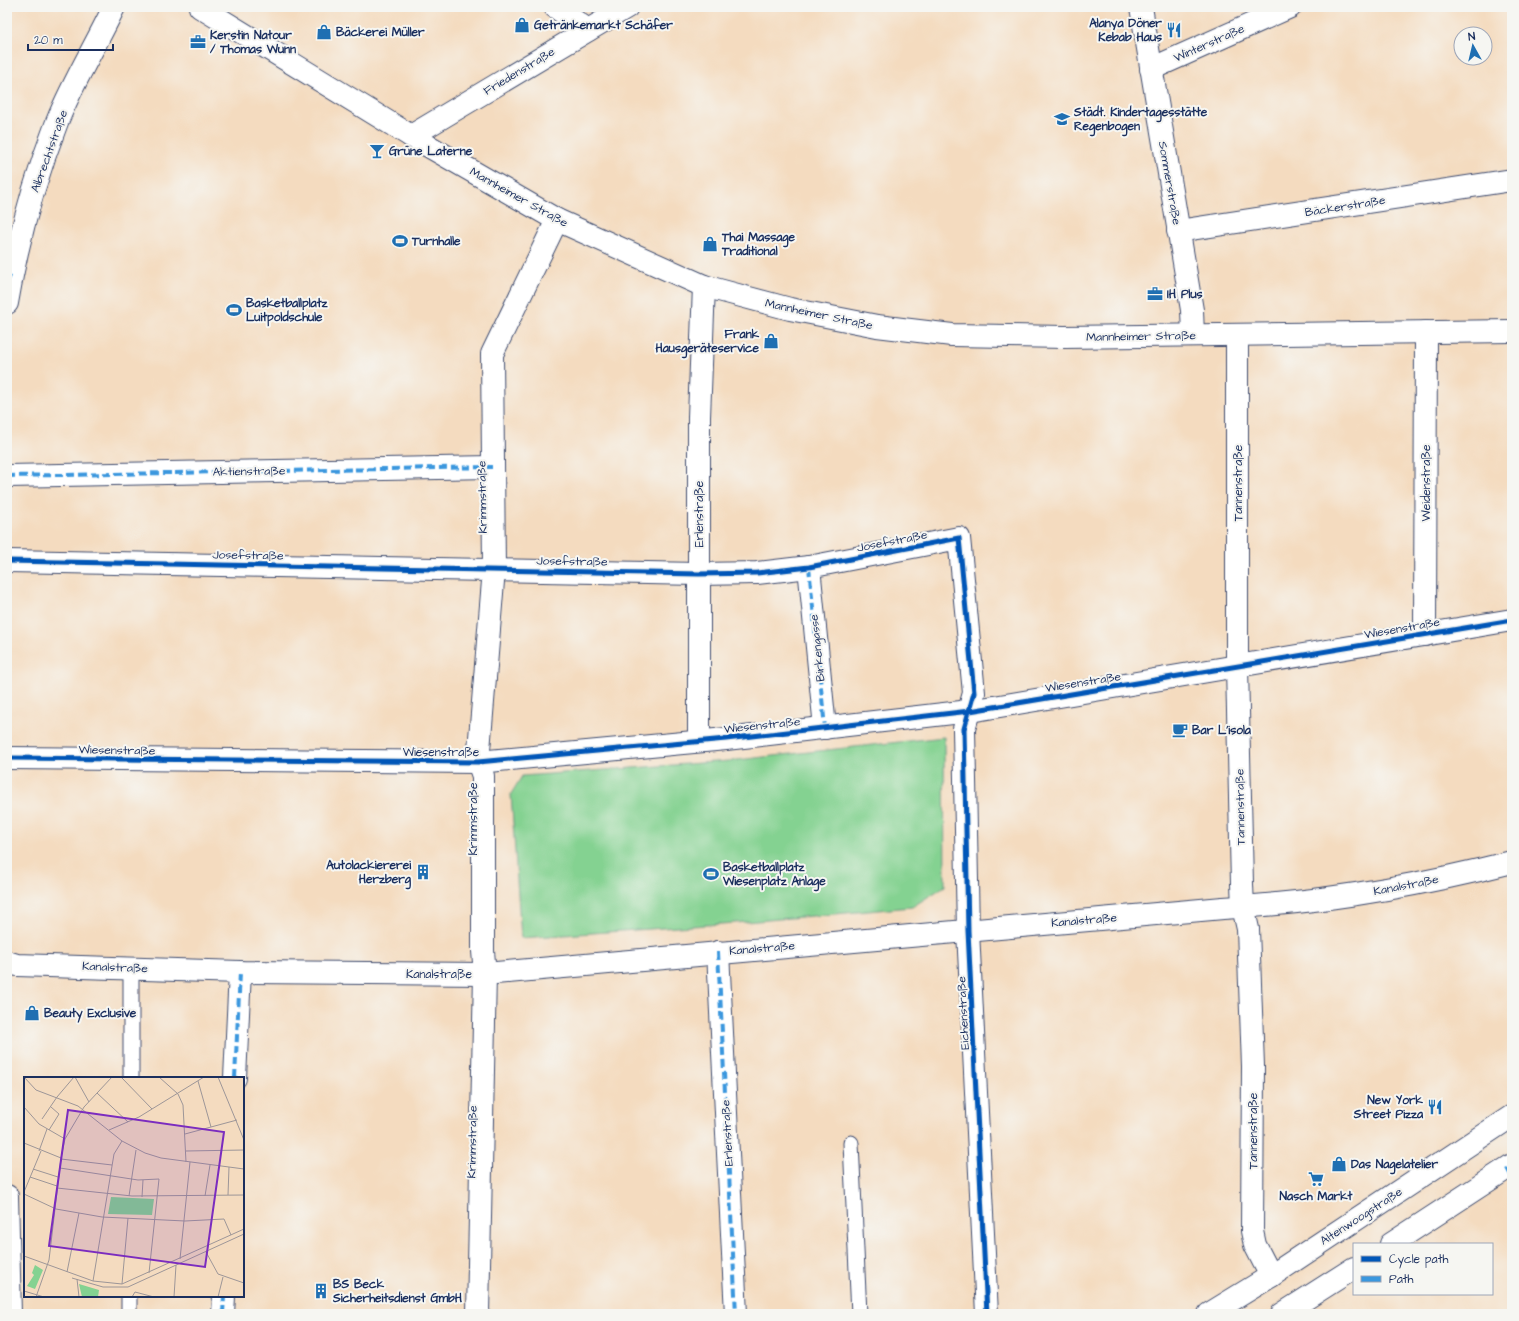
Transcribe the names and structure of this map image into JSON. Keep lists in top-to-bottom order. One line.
{"streets":{"street":["Winterstraße","Friedenstraße","Albrechtstraße","Sommerstraße","Mannheimer Straße","Bäckerstraße","Aktienstraße","Tannenstraße","Weidenstraße","Krimmstraße","Erlenstraße","Josefstraße","Wiesenstraße","Birkengasse","Kanalstraße","Eichenstraße","Altenwoogstraße"]},"crossings":[["Winterstraße","Sommerstraße"],["Friedenstraße","Mannheimer Straße"],["Sommerstraße","Mannheimer Straße"],["Sommerstraße","Bäckerstraße"],["Mannheimer Straße","Tannenstraße"],["Mannheimer Straße","Weidenstraße"],["Mannheimer Straße","Krimmstraße"],["Mannheimer Straße","Erlenstraße"],["Aktienstraße","Krimmstraße"],["Tannenstraße","Wiesenstraße"],["Tannenstraße","Kanalstraße"],["Tannenstraße","Altenwoogstraße"],["Weidenstraße","Wiesenstraße"],["Krimmstraße","Josefstraße"],["Krimmstraße","Wiesenstraße"],["Krimmstraße","Kanalstraße"],["Erlenstraße","Josefstraße"],["Erlenstraße","Wiesenstraße"],["Erlenstraße","Kanalstraße"],["Josefstraße","Wiesenstraße"],["Josefstraße","Birkengasse"],["Josefstraße","Eichenstraße"],["Wiesenstraße","Birkengasse"],["Wiesenstraße","Eichenstraße"],["Kanalstraße","Eichenstraße"]],"places":{"shop":["Getränkemarkt Schäfer","Bäckerei Müller","Thai Massage Traditional","Frank Hausgeräteservice","Beauty Exclusive","Das Nagelatelier"],"restaurant":["Alanya Döner Kebab Haus","New York Street Pizza"],"office":["Kerstin Natour / Thomas Wunn","IH Plus"],"school or university":["Städt. Kindertagesstätte Regenbogen"],"bar":["Grüne Laterne"],"sports":["Turnhalle","Basketballplatz Luitpoldschule","Basketballplatz Wiesenplatz Anlage"],"cafe":["Bar L'isola"],"building":["Autolackiererei Herzberg","BS Beck Sicherheitsdienst GmbH"],"supermarket":["Nasch Markt"]},"legend":["Cycle path","Path"],"scale_bar":"20 m","north":"top"}
